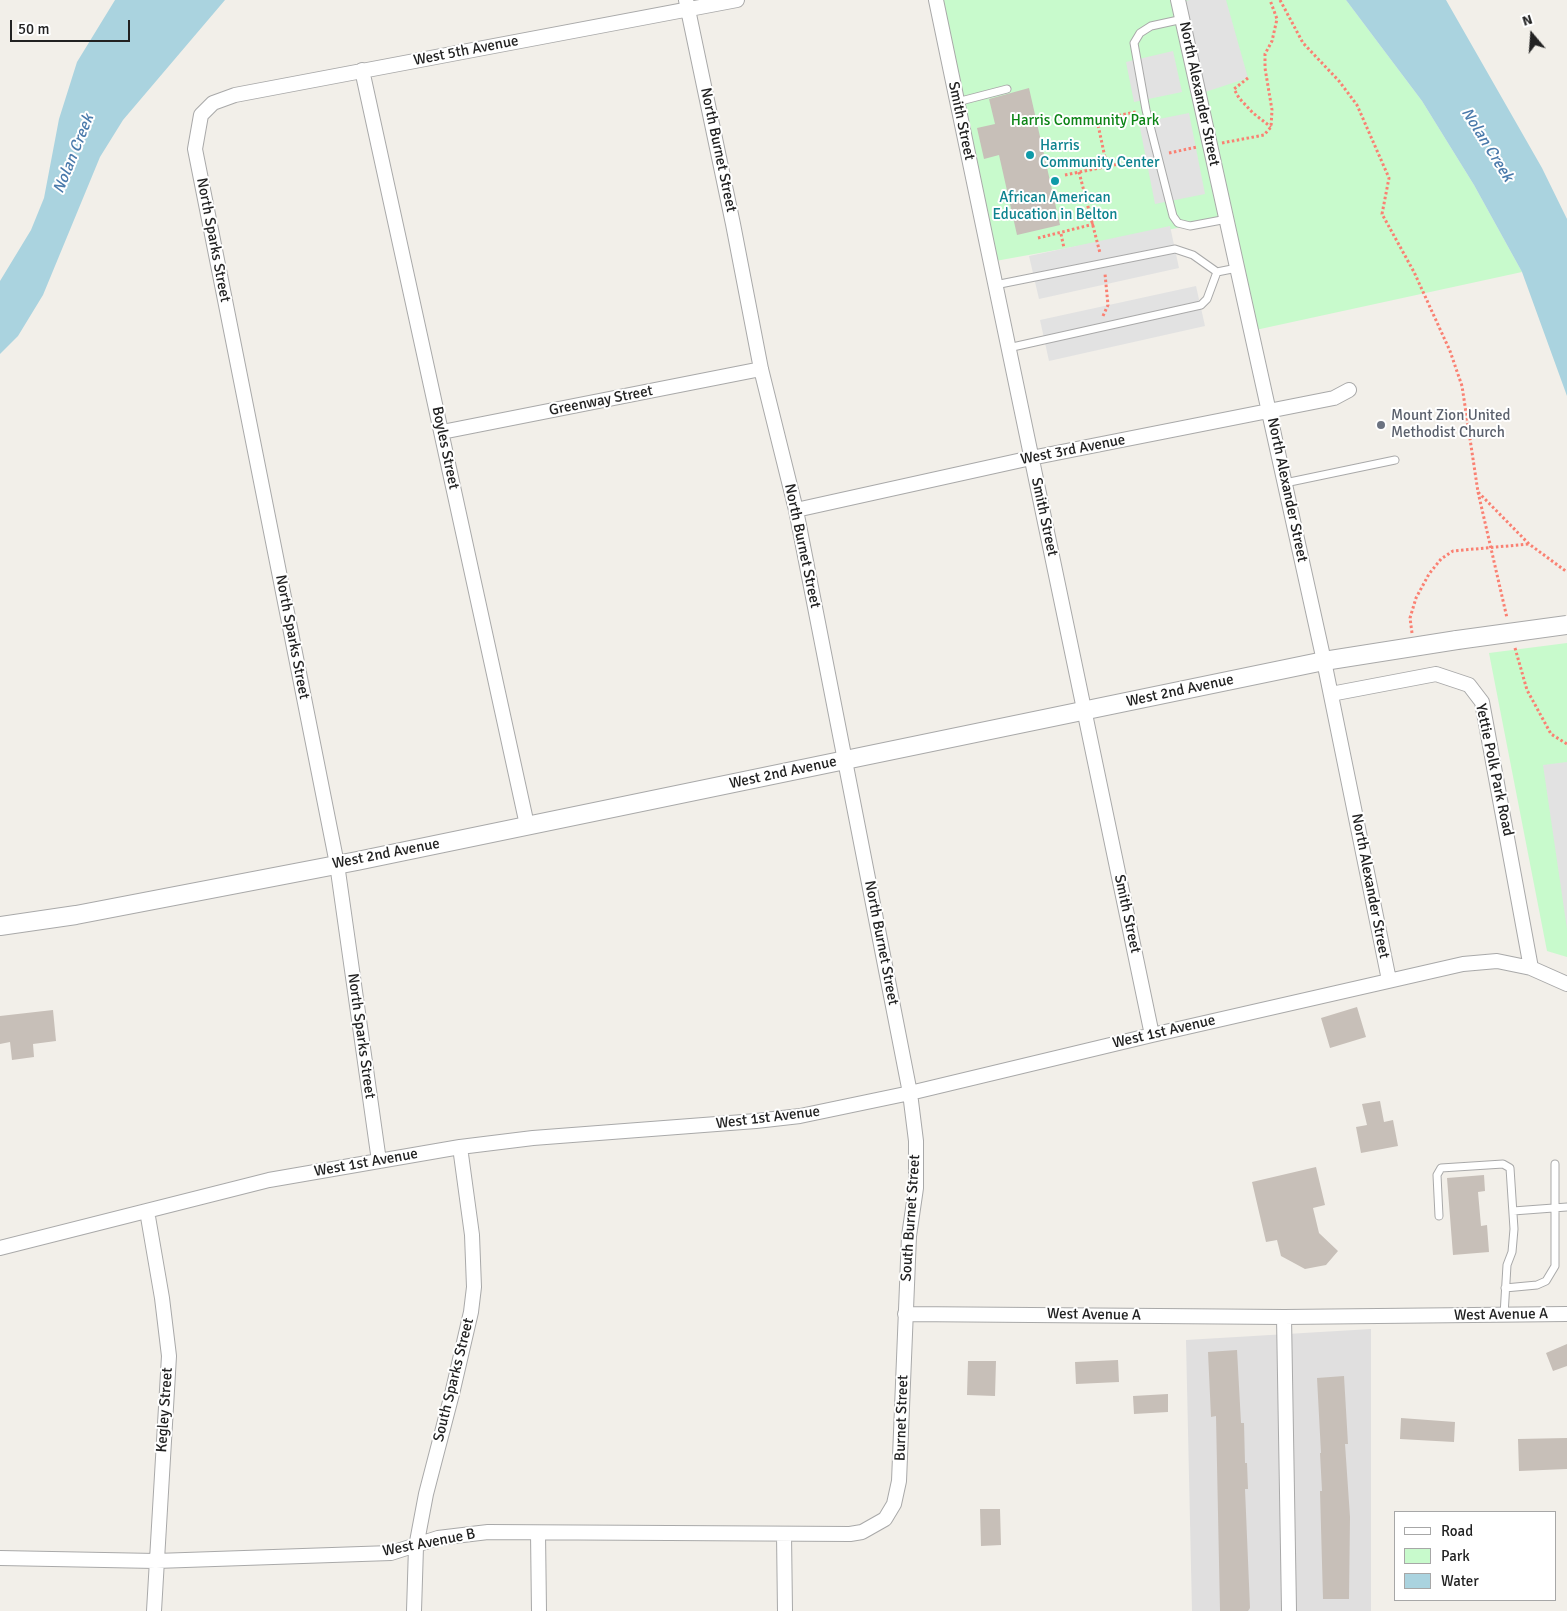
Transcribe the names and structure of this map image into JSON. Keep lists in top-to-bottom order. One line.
{"streets":{"street":["West 5th Avenue","North Alexander Street","Smith Street","North Burnet Street","North Sparks Street","Greenway Street","Boyles Street","West 3rd Avenue","West 2nd Avenue","Yettie Polk Park Road","West 1st Avenue","South Burnet Street","West Avenue A","South Sparks Street","Kegley Street","Burnet Street","West Avenue B"]},"crossings":[["West 5th Avenue","North Burnet Street"],["West 5th Avenue","North Sparks Street"],["West 5th Avenue","Boyles Street"],["North Alexander Street","West 3rd Avenue"],["North Alexander Street","West 2nd Avenue"],["North Alexander Street","Yettie Polk Park Road"],["North Alexander Street","West 1st Avenue"],["Smith Street","West 3rd Avenue"],["Smith Street","West 2nd Avenue"],["Smith Street","West 1st Avenue"],["North Burnet Street","Greenway Street"],["North Burnet Street","West 3rd Avenue"],["North Burnet Street","West 2nd Avenue"],["North Burnet Street","West 1st Avenue"],["North Burnet Street","South Burnet Street"],["North Sparks Street","West 2nd Avenue"],["North Sparks Street","West 1st Avenue"],["Greenway Street","Boyles Street"],["Boyles Street","West 2nd Avenue"],["Yettie Polk Park Road","West 1st Avenue"],["West 1st Avenue","South Burnet Street"],["West 1st Avenue","South Sparks Street"],["West 1st Avenue","Kegley Street"],["South Burnet Street","West Avenue A"],["South Burnet Street","Burnet Street"],["West Avenue A","Burnet Street"],["South Sparks Street","West Avenue B"],["Kegley Street","West Avenue B"],["Burnet Street","West Avenue B"]],"water":["Nolan Creek"],"parks":["Harris Community Park"],"places":["Harris Community Center","African American Education in Belton","Mount Zion United Methodist Church"],"legend":["Road","Park","Water"],"scale_bar":"50 m","north":"top"}
